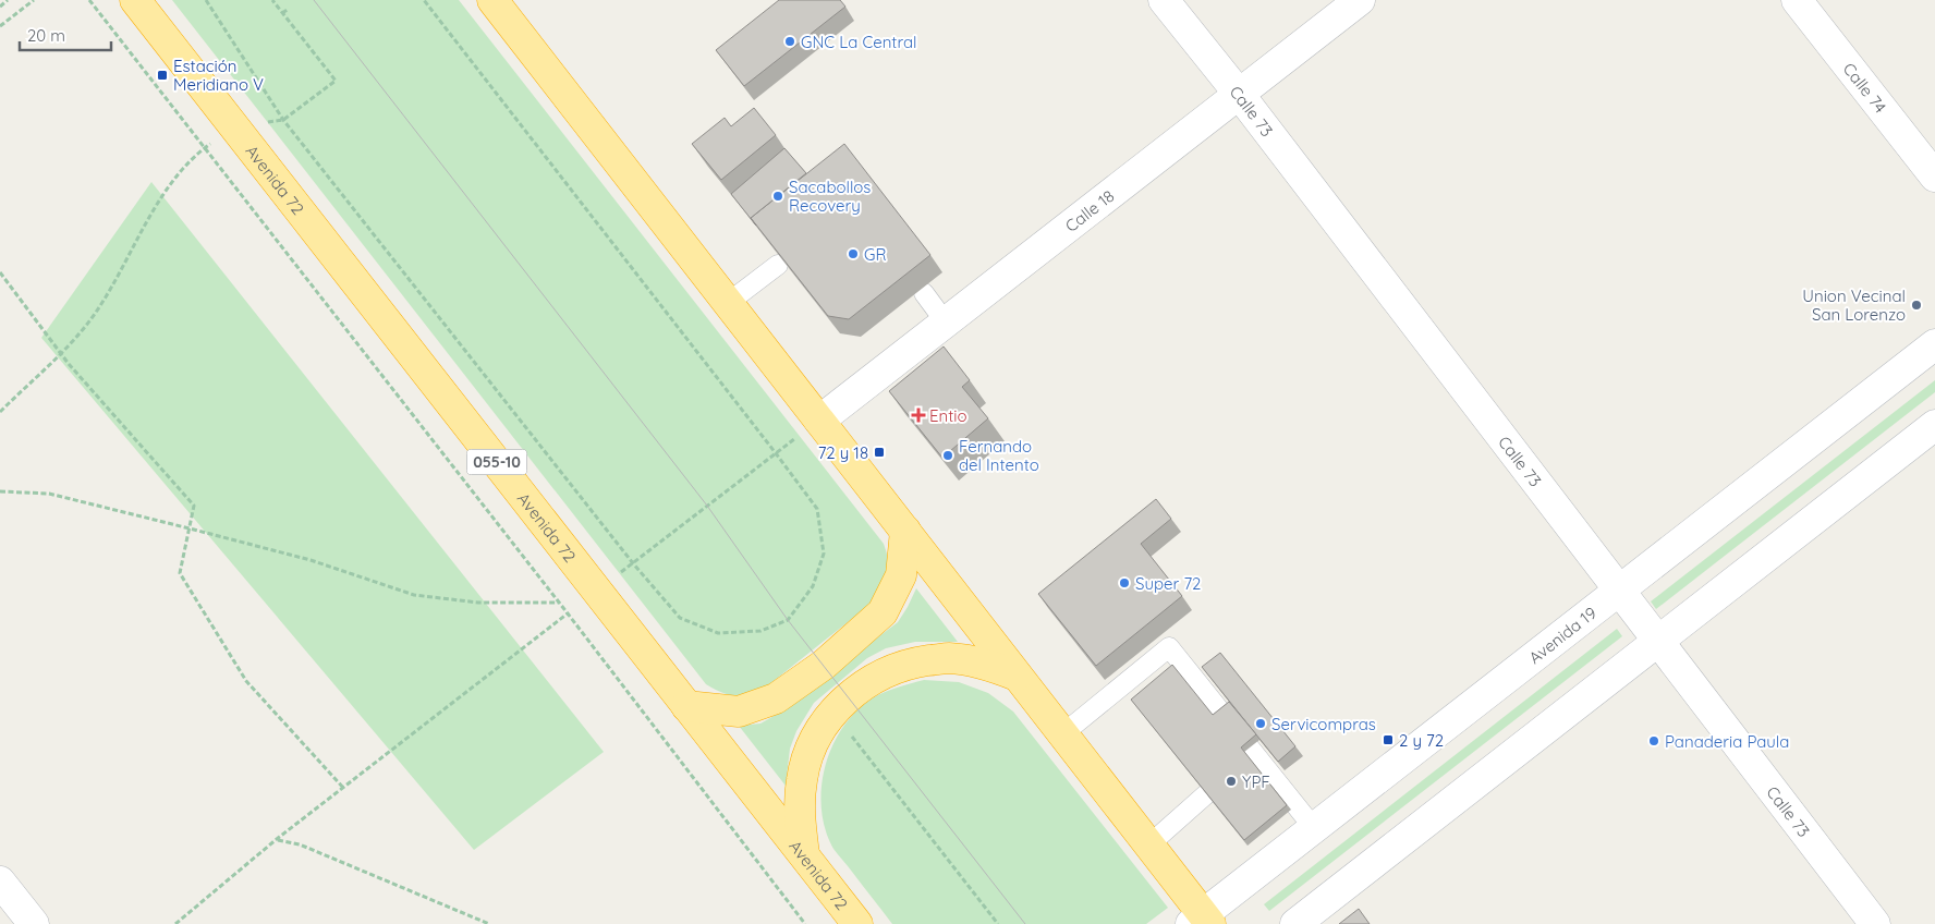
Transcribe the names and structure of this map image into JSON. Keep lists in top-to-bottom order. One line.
{"streets":{"highway":["Avenida 72","055-10"],"street":["Calle 74","Calle 73","Calle 18","Avenida 19"]},"crossings":[["Calle 73","Calle 18"],["Calle 73","Avenida 19"]],"places":{"other":["GNC La Central","Sacabollos Recovery","GR","Union Vecinal San Lorenzo","Fernando del Intento","Super 72","Servicompras","Panaderia Paula","YPF"],"transit":["Estación Meridiano V","72 y 18","2 y 72"],"health":["Entio"]},"scale_bar":"20 m"}
